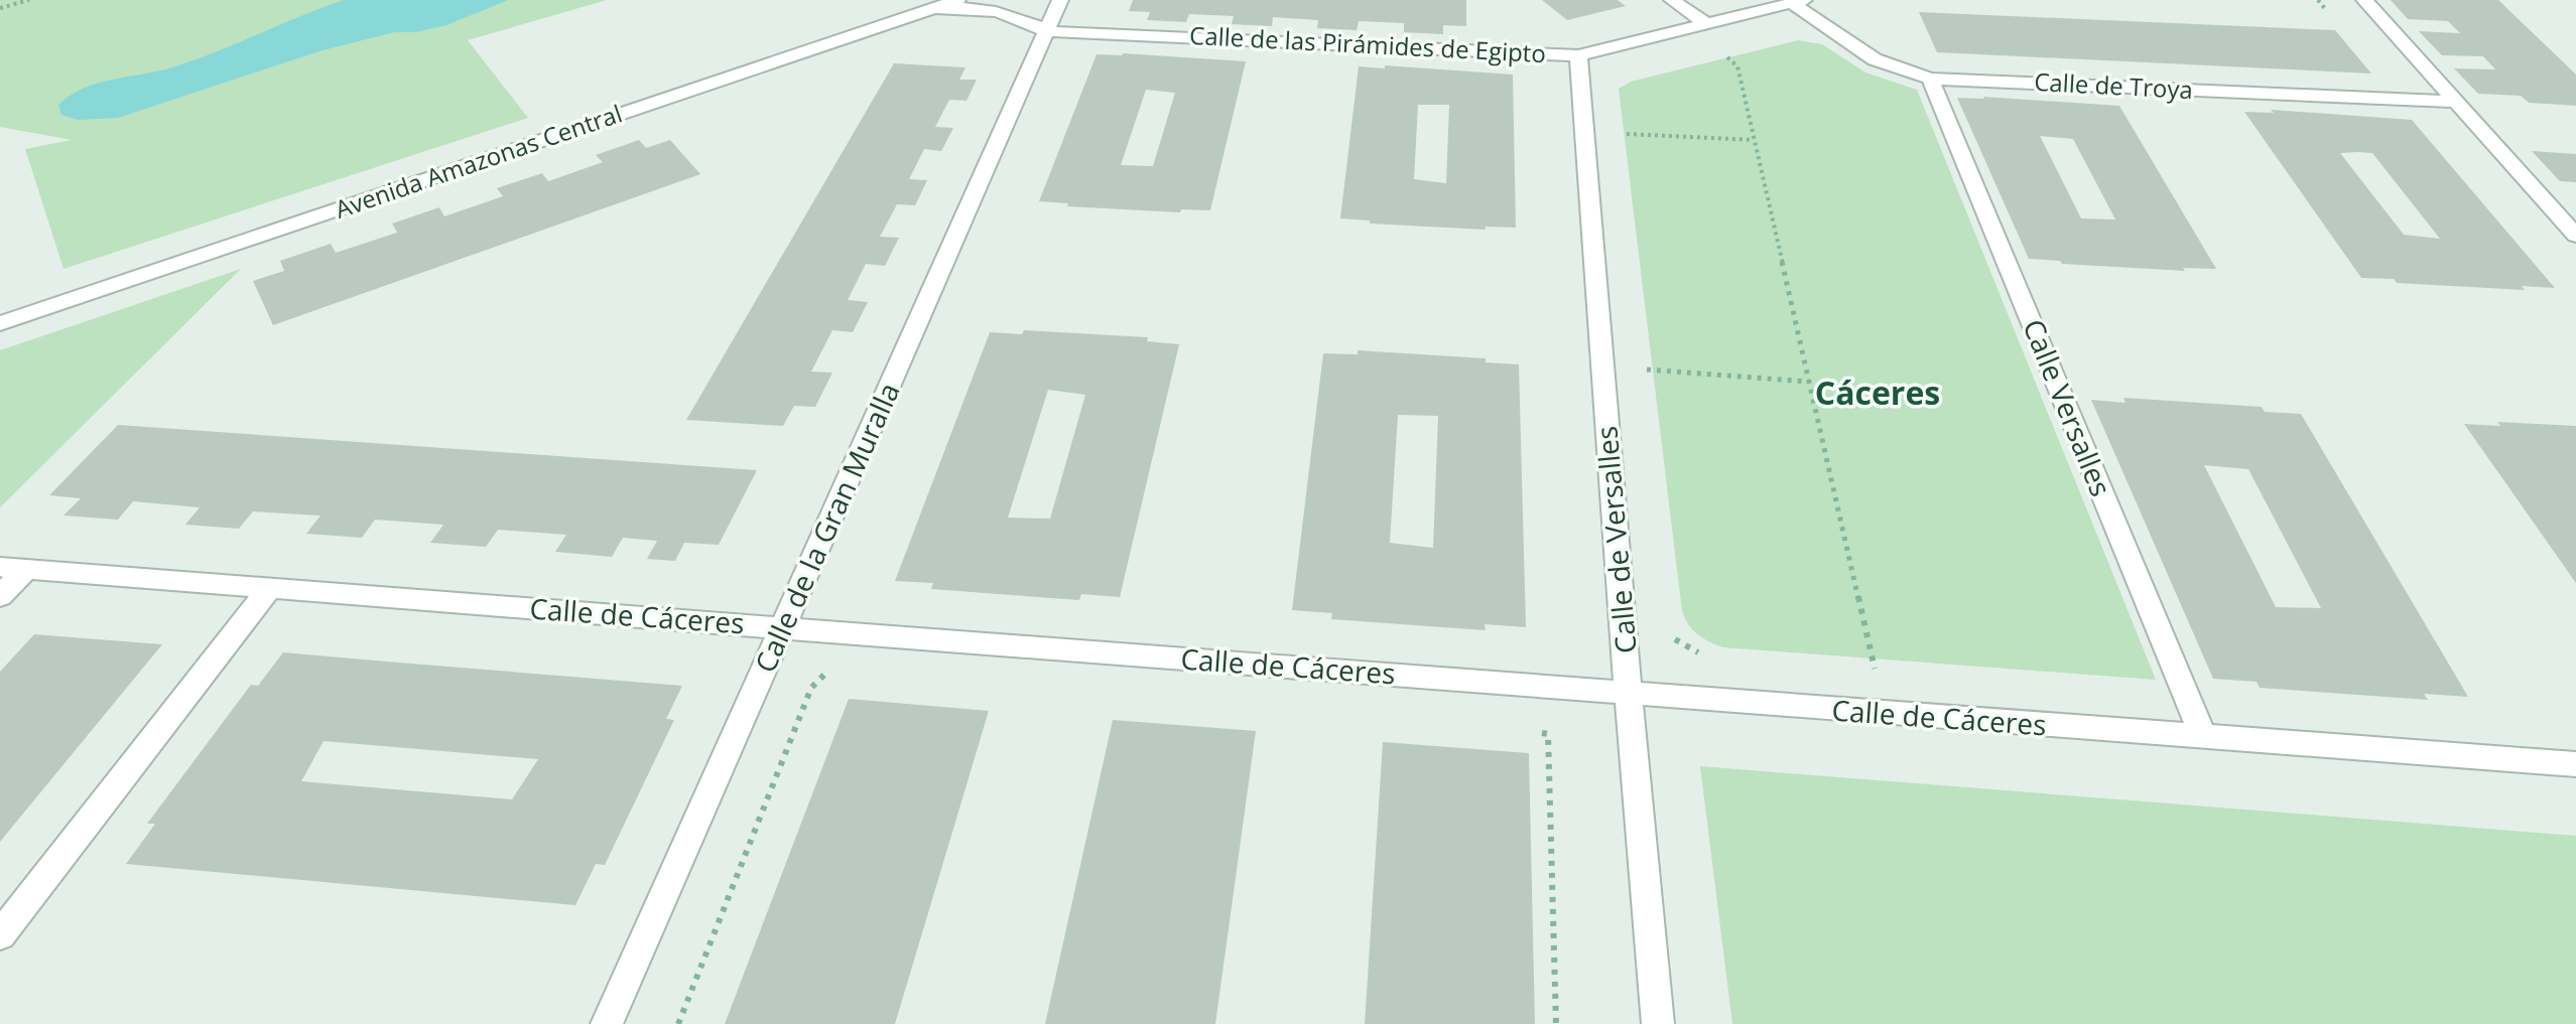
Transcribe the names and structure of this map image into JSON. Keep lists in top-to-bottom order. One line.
{"streets":{"street":["Calle de las Pirámides de Egipto","Calle de Troya","Avenida Amazonas Central","Calle Versalles","Calle de la Gran Muralla","Calle de Versalles","Calle de Cáceres"]},"crossings":[["Calle de las Pirámides de Egipto","Calle de Troya"],["Calle de las Pirámides de Egipto","Avenida Amazonas Central"],["Calle de las Pirámides de Egipto","Calle de la Gran Muralla"],["Calle de las Pirámides de Egipto","Calle de Versalles"],["Calle de Troya","Calle Versalles"],["Calle Versalles","Calle de Cáceres"],["Calle de la Gran Muralla","Calle de Cáceres"],["Calle de Versalles","Calle de Cáceres"]],"districts":["Cáceres"]}
